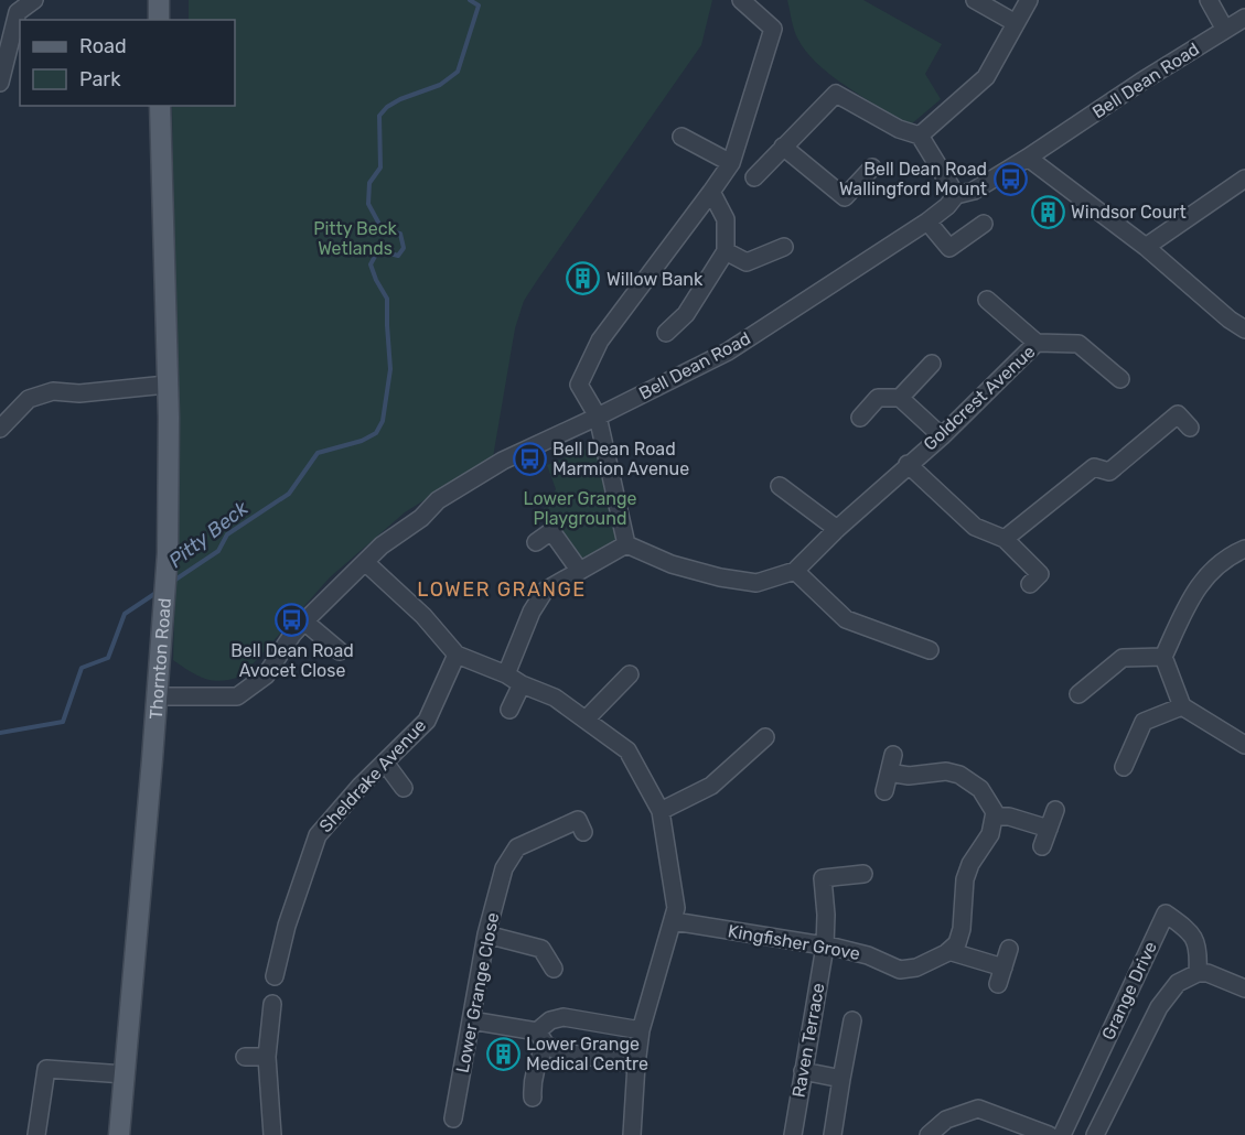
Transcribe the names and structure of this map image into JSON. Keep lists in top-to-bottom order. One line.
{"streets":{"main road":["Thornton Road"],"street":["Bell Dean Road","Goldcrest Avenue","Sheldrake Avenue","Kingfisher Grove","Grange Drive","Lower Grange Close","Raven Terrace"]},"crossings":[["Bell Dean Road","Thornton Road"],["Kingfisher Grove","Raven Terrace"]],"districts":["LOWER GRANGE"],"water":["Pitty Beck"],"parks":["Pitty Beck Wetlands","Lower Grange Playground"],"places":{"bus stop":["Bell Dean Road Wallingford Mount","Bell Dean Road Marmion Avenue","Bell Dean Road Avocet Close"],"building":["Windsor Court","Willow Bank","Lower Grange Medical Centre"]},"legend":["Road","Park"]}
